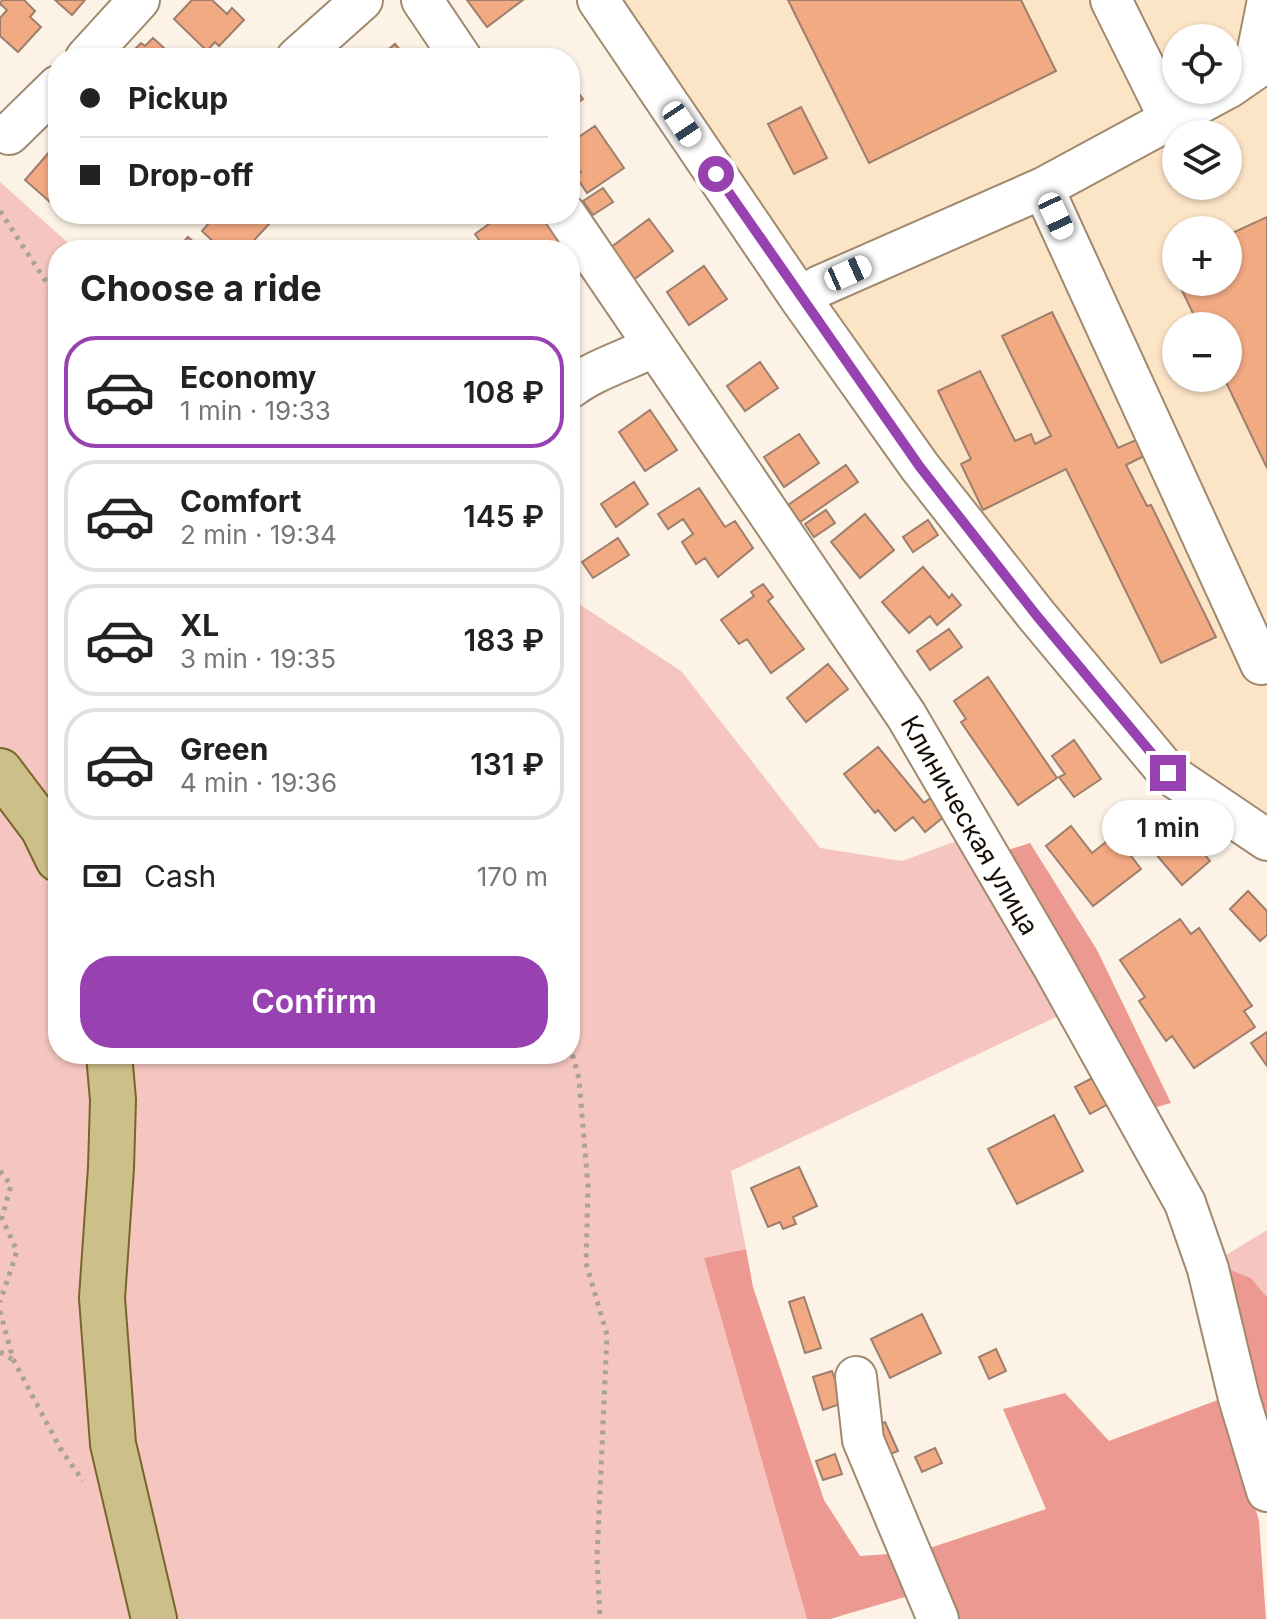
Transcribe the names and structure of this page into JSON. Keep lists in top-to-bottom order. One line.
{"streets":{"street":["Клиническая улица"]},"page":{"map_buttons":["+","−"],"banner":["Pickup","Drop-off"],"heading":"Choose a ride","list":[{"name":"Economy","note":"1 min · 19:33","value":"108 ₽"},{"name":"Comfort","note":"2 min · 19:34","value":"145 ₽"},{"name":"XL","note":"3 min · 19:35","value":"183 ₽"},{"name":"Green","note":"4 min · 19:36","value":"131 ₽"}],"bubble":"1 min","pay":["Cash","170 m"],"buttons":"Confirm"}}
